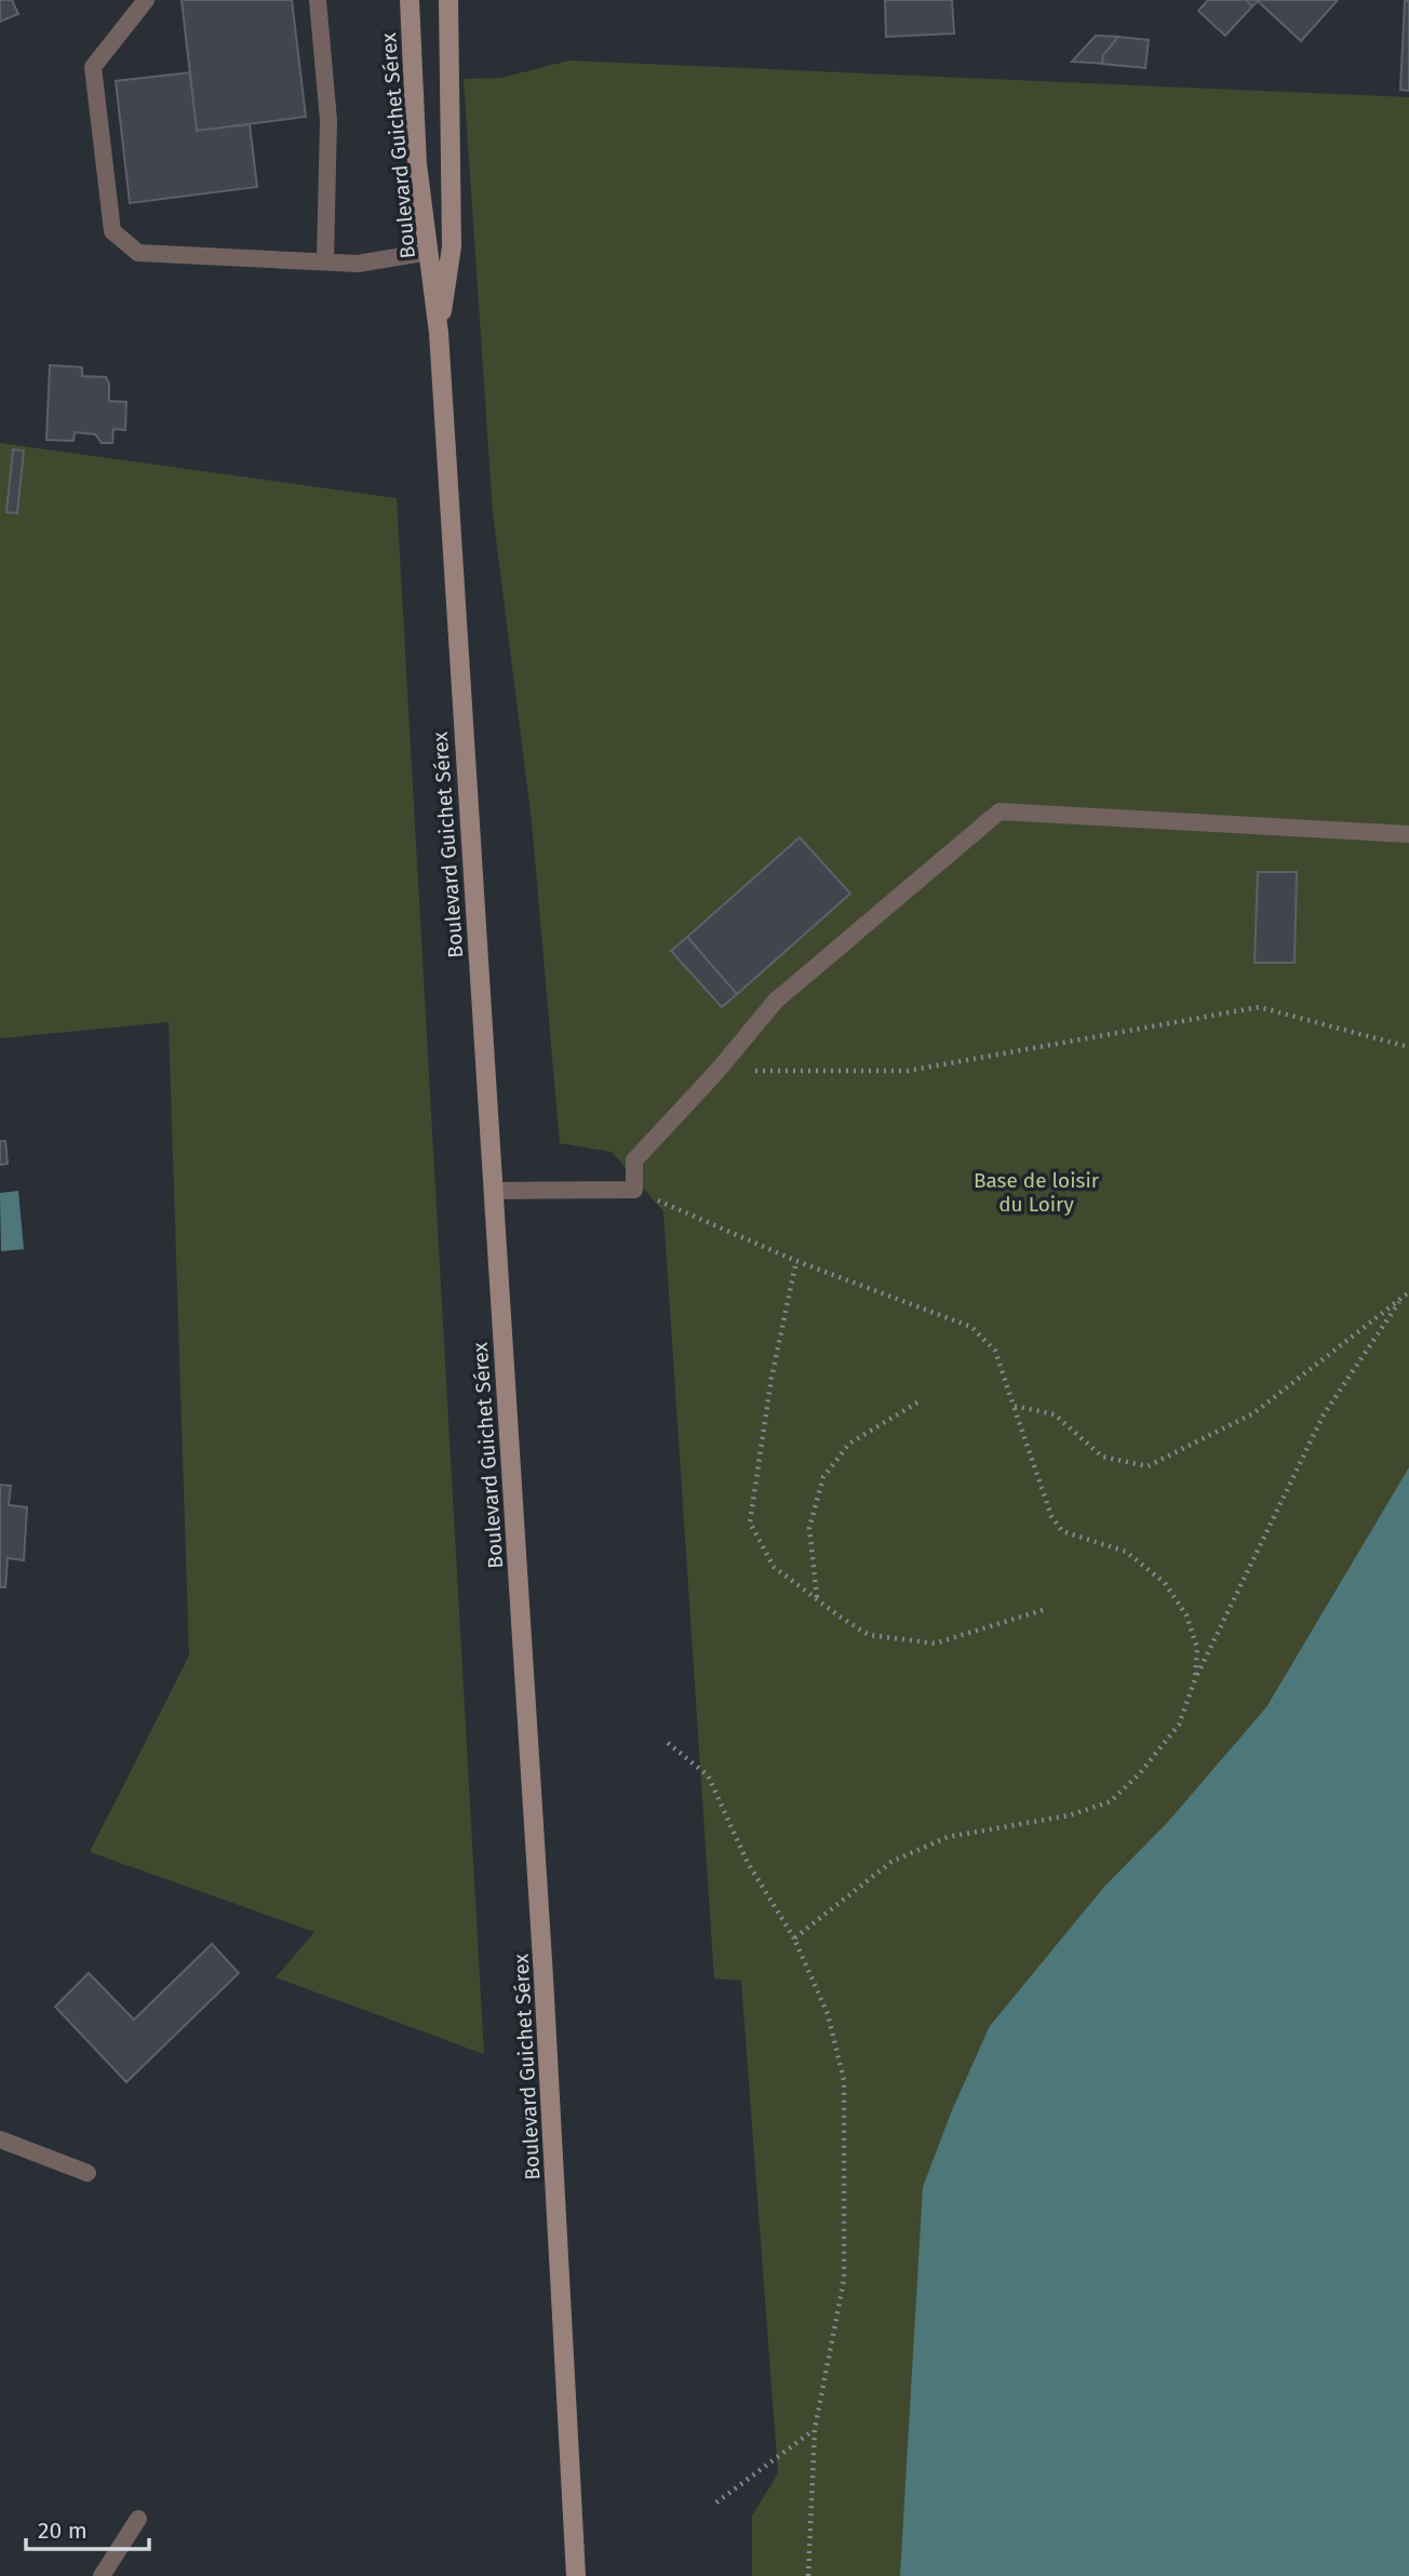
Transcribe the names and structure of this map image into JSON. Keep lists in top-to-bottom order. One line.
{"streets":{"main road":["Boulevard Guichet Sérex"]},"parks":["Base de loisir du Loiry"],"scale_bar":"20 m"}
